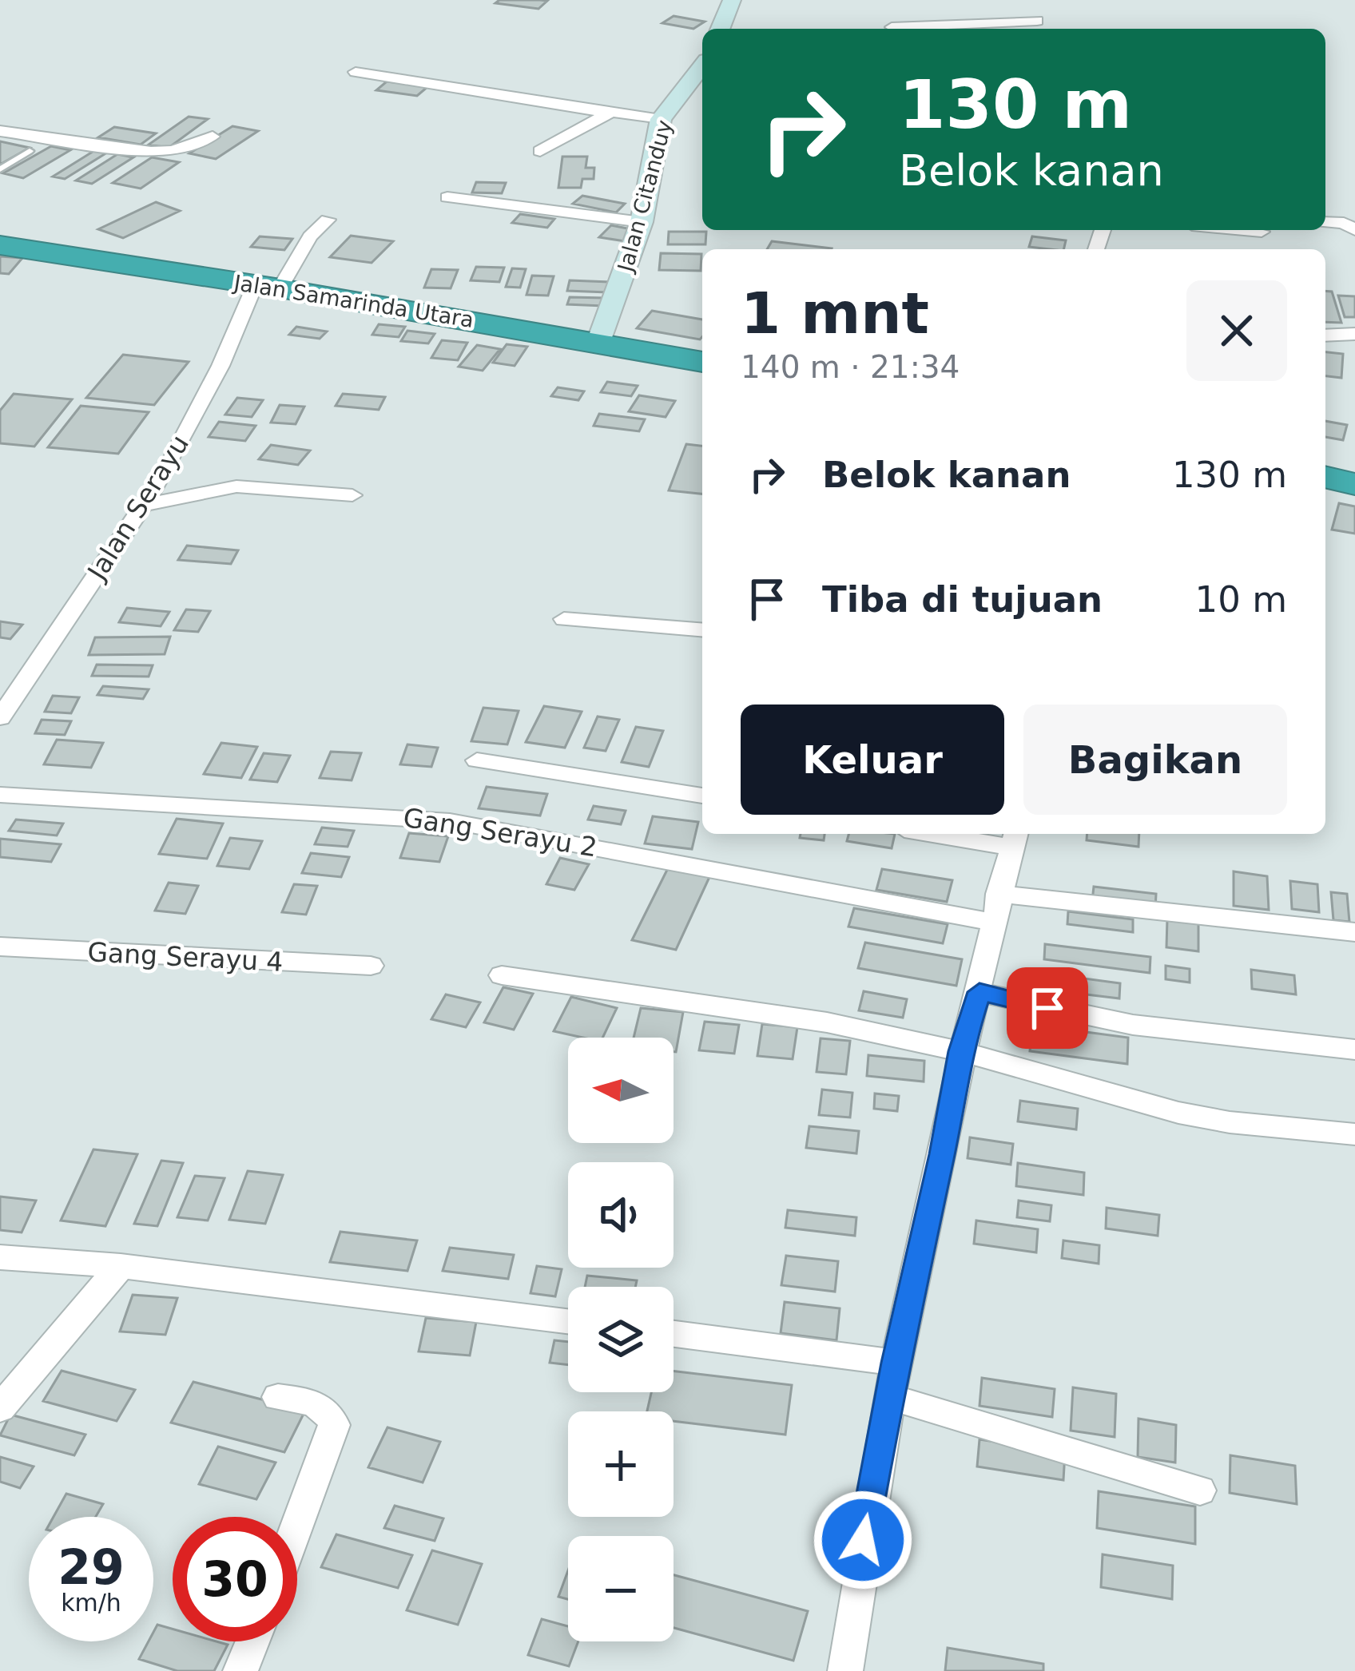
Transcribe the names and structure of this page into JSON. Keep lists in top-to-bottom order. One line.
{"streets":{"highway":["Jalan Samarinda Utara"],"street":["Jalan Citanduy","Jalan Serayu","Gang Serayu 2","Gang Serayu 4"]},"crossings":[["Jalan Citanduy","Jalan Samarinda Utara"],["Jalan Samarinda Utara","Jalan Serayu"]],"north":"left","page":{"turn":["130 m","Belok kanan"],"heading":["1 mnt","140 m · 21:34"],"list":[{"name":"Belok kanan","value":"130 m"},{"name":"Tiba di tujuan","value":"10 m"}],"buttons":["Keluar","Bagikan"],"map_buttons":["+","−"],"speed":"29 km/h","limit":"30"}}
